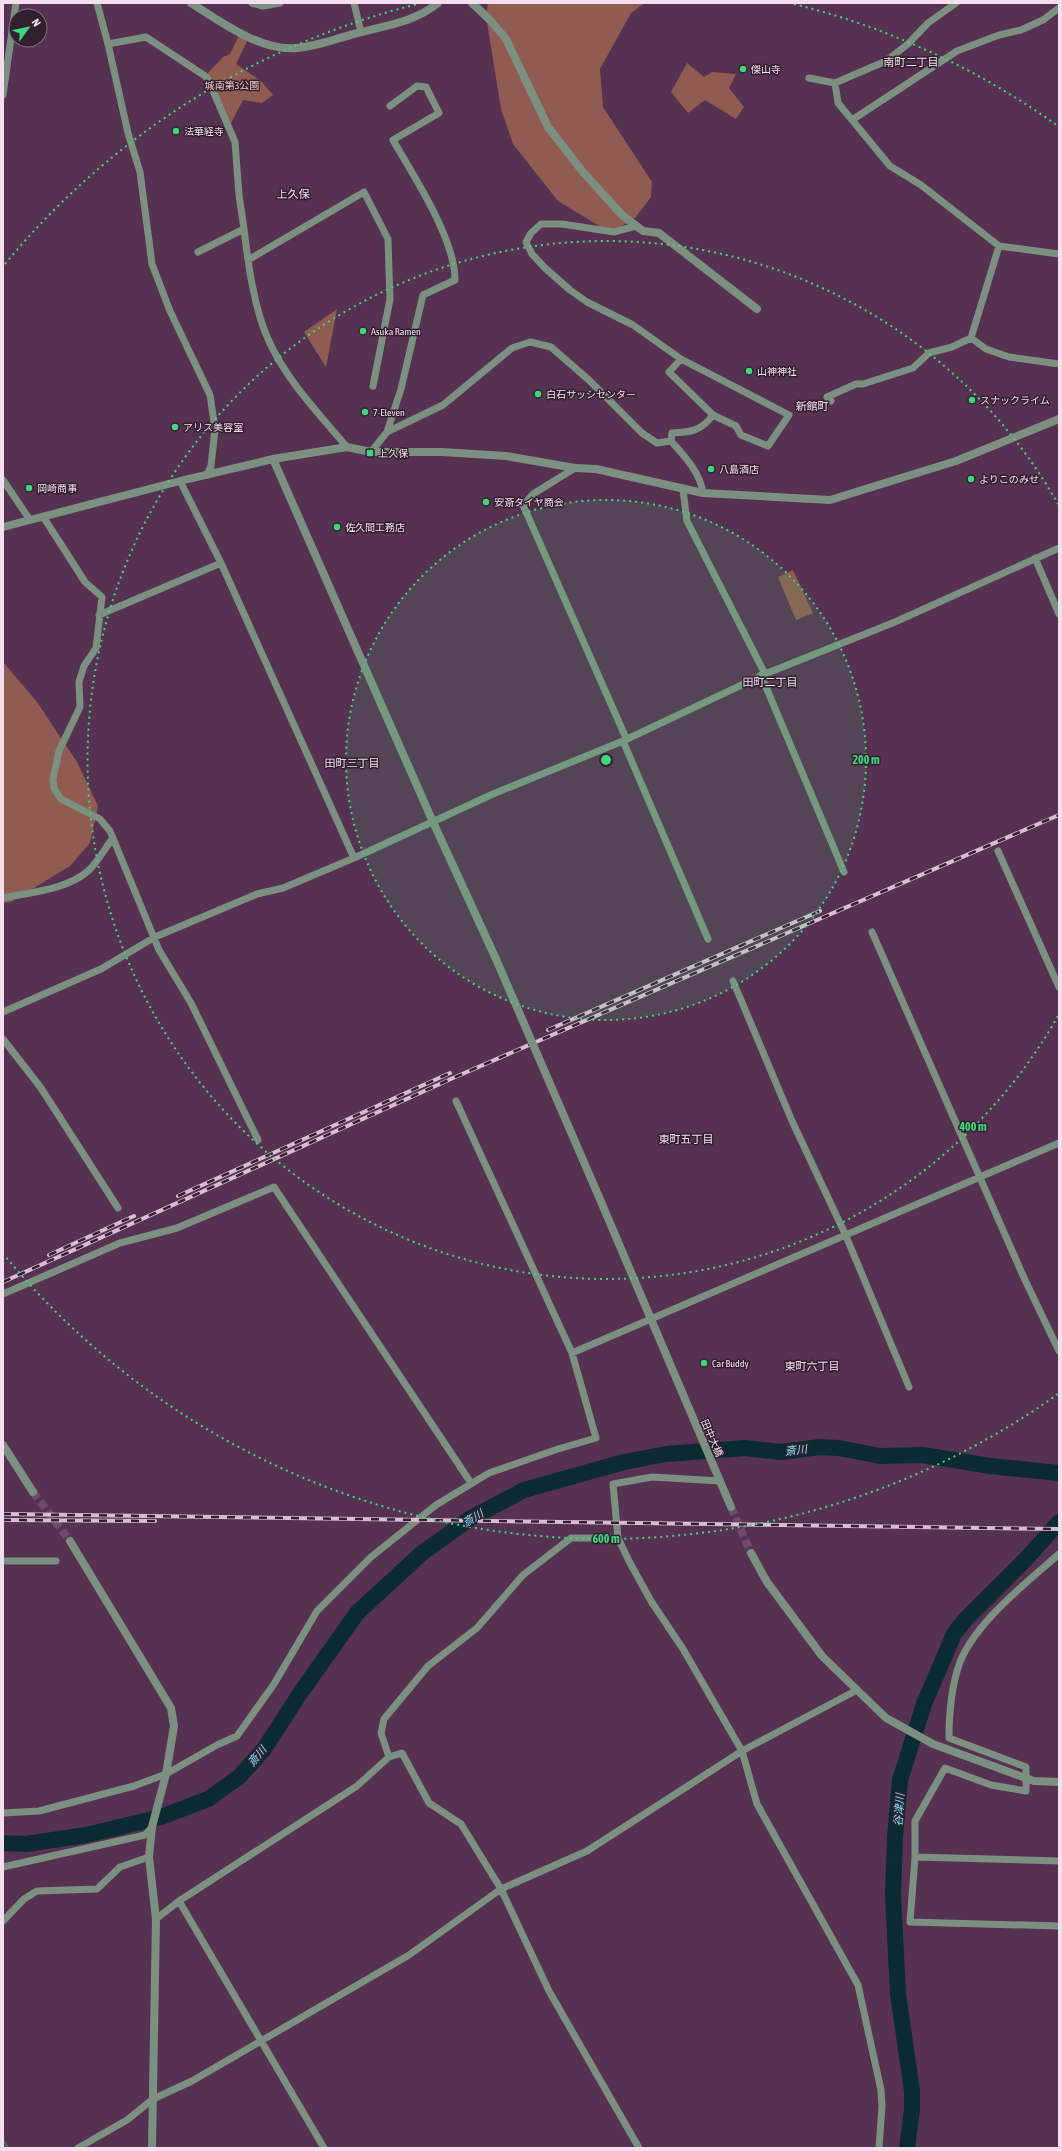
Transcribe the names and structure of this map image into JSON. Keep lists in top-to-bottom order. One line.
{"streets":{"street":["田中大橋"]},"districts":["南町二丁目","上久保","新館町","田町二丁目","田町三丁目","東町五丁目","東町六丁目"],"water":["斎川","谷津川"],"parks":["城南第3公園"],"places":{"other":["傑山寺","法華経寺","Asuka Ramen","山神神社","白石サッシセンター","スナックライム","7-Eleven","アリス美容室","八島酒店","よりこのみせ","岡崎商事","安斎タイヤ商会","佐久間工務店","Car Buddy"],"transit":["上久保"]},"north":"top right","rings":["200 m","400 m","600 m"]}
